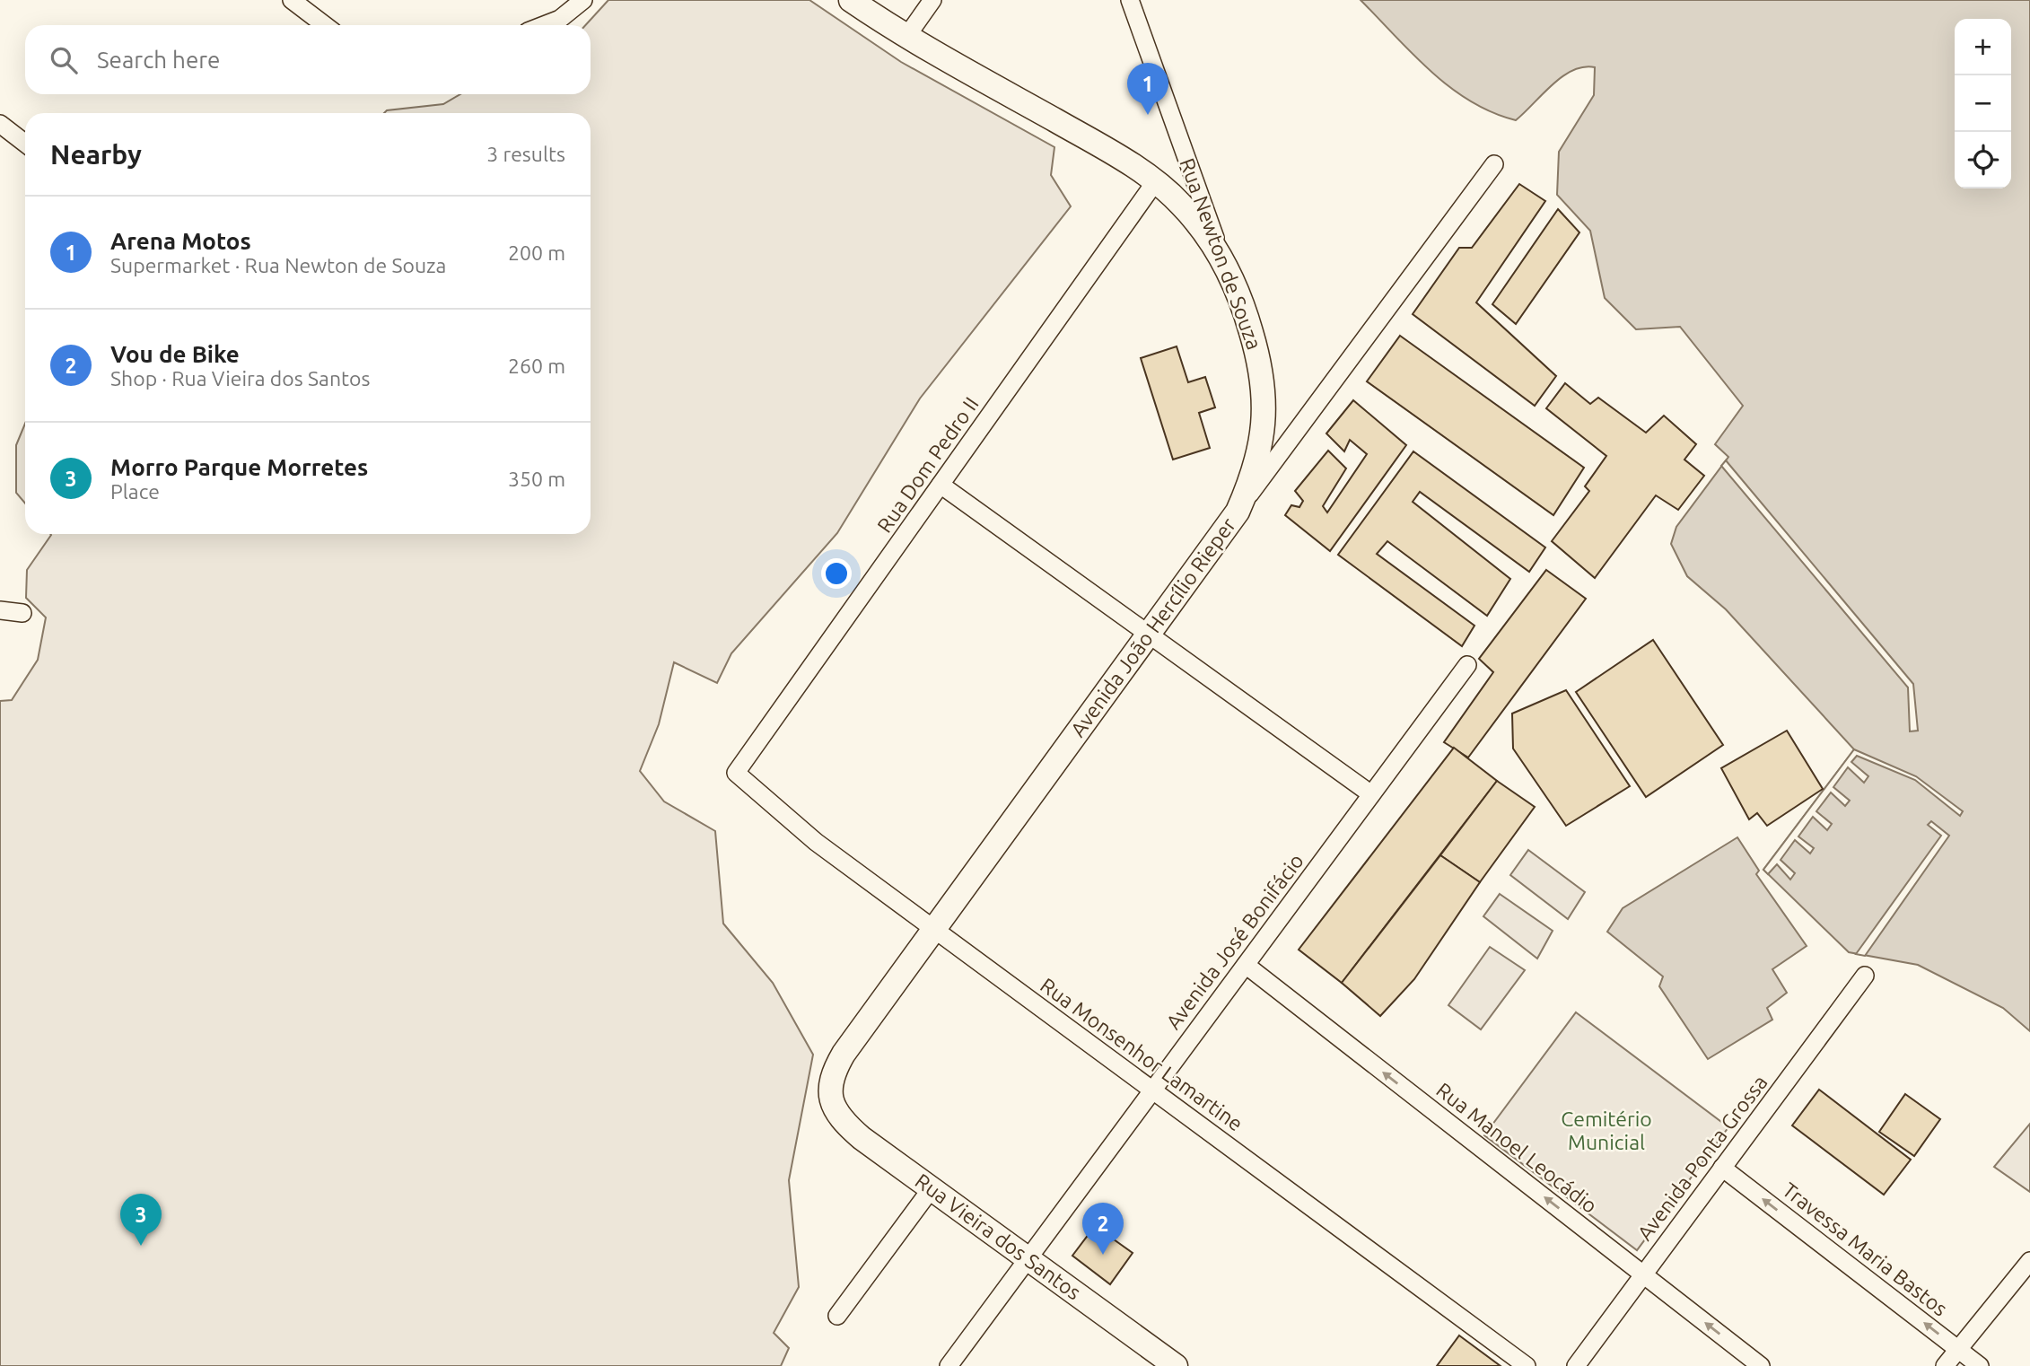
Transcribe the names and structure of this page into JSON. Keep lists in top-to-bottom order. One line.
{"streets":{"main road":["Rua Newton de Souza","Avenida João Hercílio Rieper","Rua Vieira dos Santos"],"street":["Rua Dom Pedro II","Avenida José Bonifácio","Rua Monsenhor Lamartine","Rua Manoel Leocádio","Avenida Ponta Grossa","Travessa Maria Bastos"]},"crossings":[["Rua Newton de Souza","Avenida João Hercílio Rieper"],["Rua Dom Pedro II","Rua Monsenhor Lamartine"],["Avenida João Hercílio Rieper","Rua Monsenhor Lamartine"],["Avenida João Hercílio Rieper","Rua Vieira dos Santos"],["Avenida José Bonifácio","Rua Monsenhor Lamartine"],["Avenida José Bonifácio","Rua Manoel Leocádio"],["Avenida José Bonifácio","Rua Vieira dos Santos"],["Rua Manoel Leocádio","Avenida Ponta Grossa"],["Avenida Ponta Grossa","Travessa Maria Bastos"]],"one_way":["Rua Manoel Leocádio","Travessa Maria Bastos"],"parks":["Cemitério Municial"],"page":{"map_buttons":["+","−"],"search":"Search here","pins":["1","3","2"],"heading":["Nearby","3 results"],"list":[{"mark":"1","name":"Arena Motos","note":"Supermarket · Rua Newton de Souza","value":"200 m"},{"mark":"2","name":"Vou de Bike","note":"Shop · Rua Vieira dos Santos","value":"260 m"},{"mark":"3","name":"Morro Parque Morretes","note":"Place","value":"350 m"}]}}
